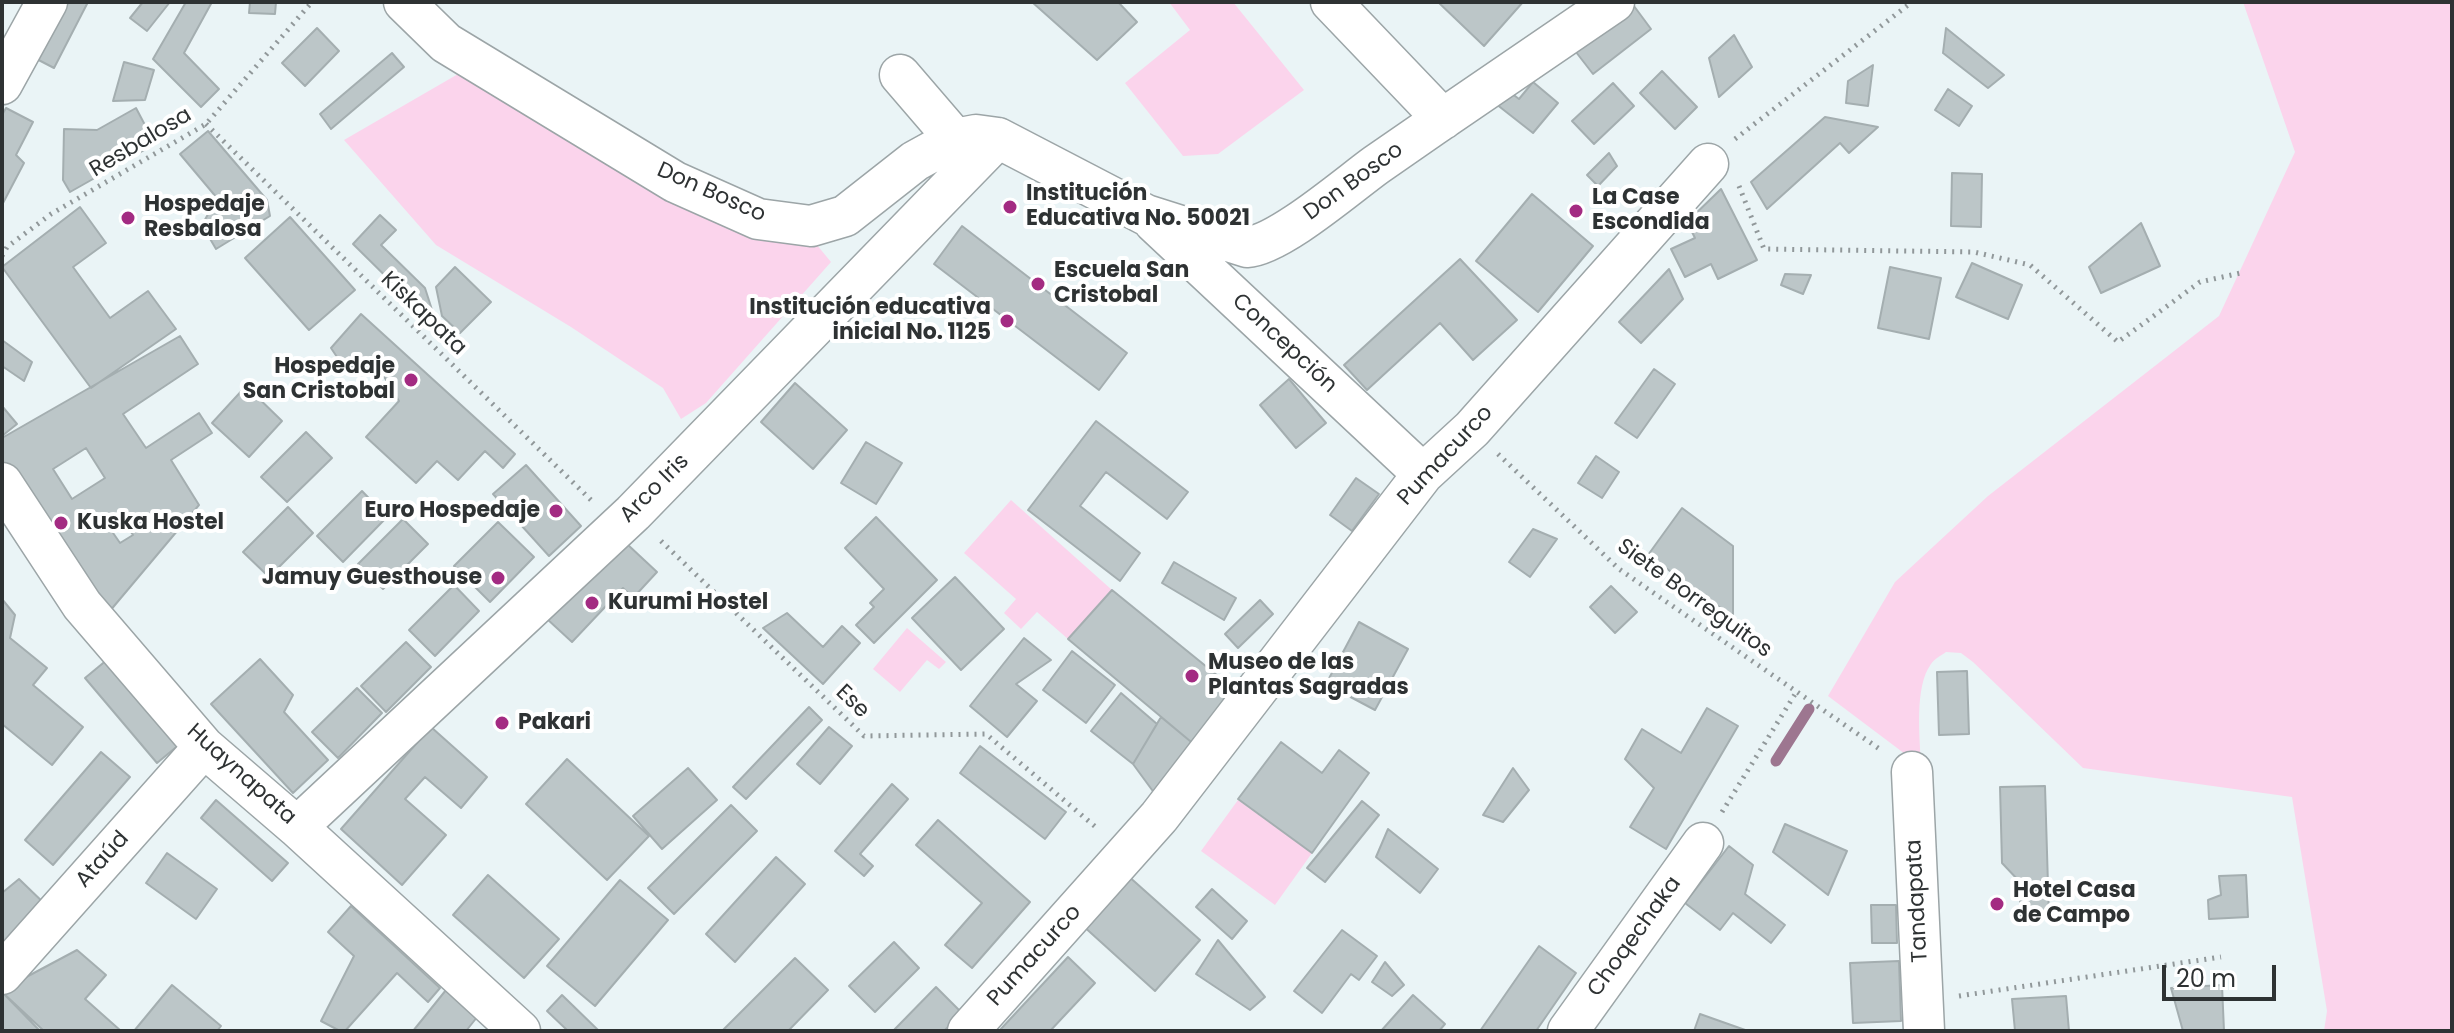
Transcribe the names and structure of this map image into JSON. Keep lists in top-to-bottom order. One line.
{"streets":{"street":["Don Bosco","Concepción","Pumacurco","Arco Iris","Huaynapata","Ataúd","Tandapata","Choqechaka"],"path":["Resbalosa","Kiskapata","Siete Borreguitos","Ese"]},"crossings":[["Resbalosa","Kiskapata"],["Don Bosco","Concepción"],["Don Bosco","Arco Iris"],["Kiskapata","Arco Iris"],["Kiskapata","Ese"],["Concepción","Pumacurco"],["Pumacurco","Siete Borreguitos"],["Pumacurco","Ese"],["Arco Iris","Ese"],["Arco Iris","Huaynapata"],["Siete Borreguitos","Tandapata"],["Huaynapata","Ataúd"]],"places":["Institución Educativa No. 50021","La Case Escondida","Hospedaje Resbalosa","Escuela San Cristobal","Institución educativa inicial No. 1125","Hospedaje San Cristobal","Euro Hospedaje","Kuska Hostel","Jamuy Guesthouse","Kurumi Hostel","Museo de las Plantas Sagradas","Pakari","Hotel Casa de Campo"],"scale_bar":"20 m"}
